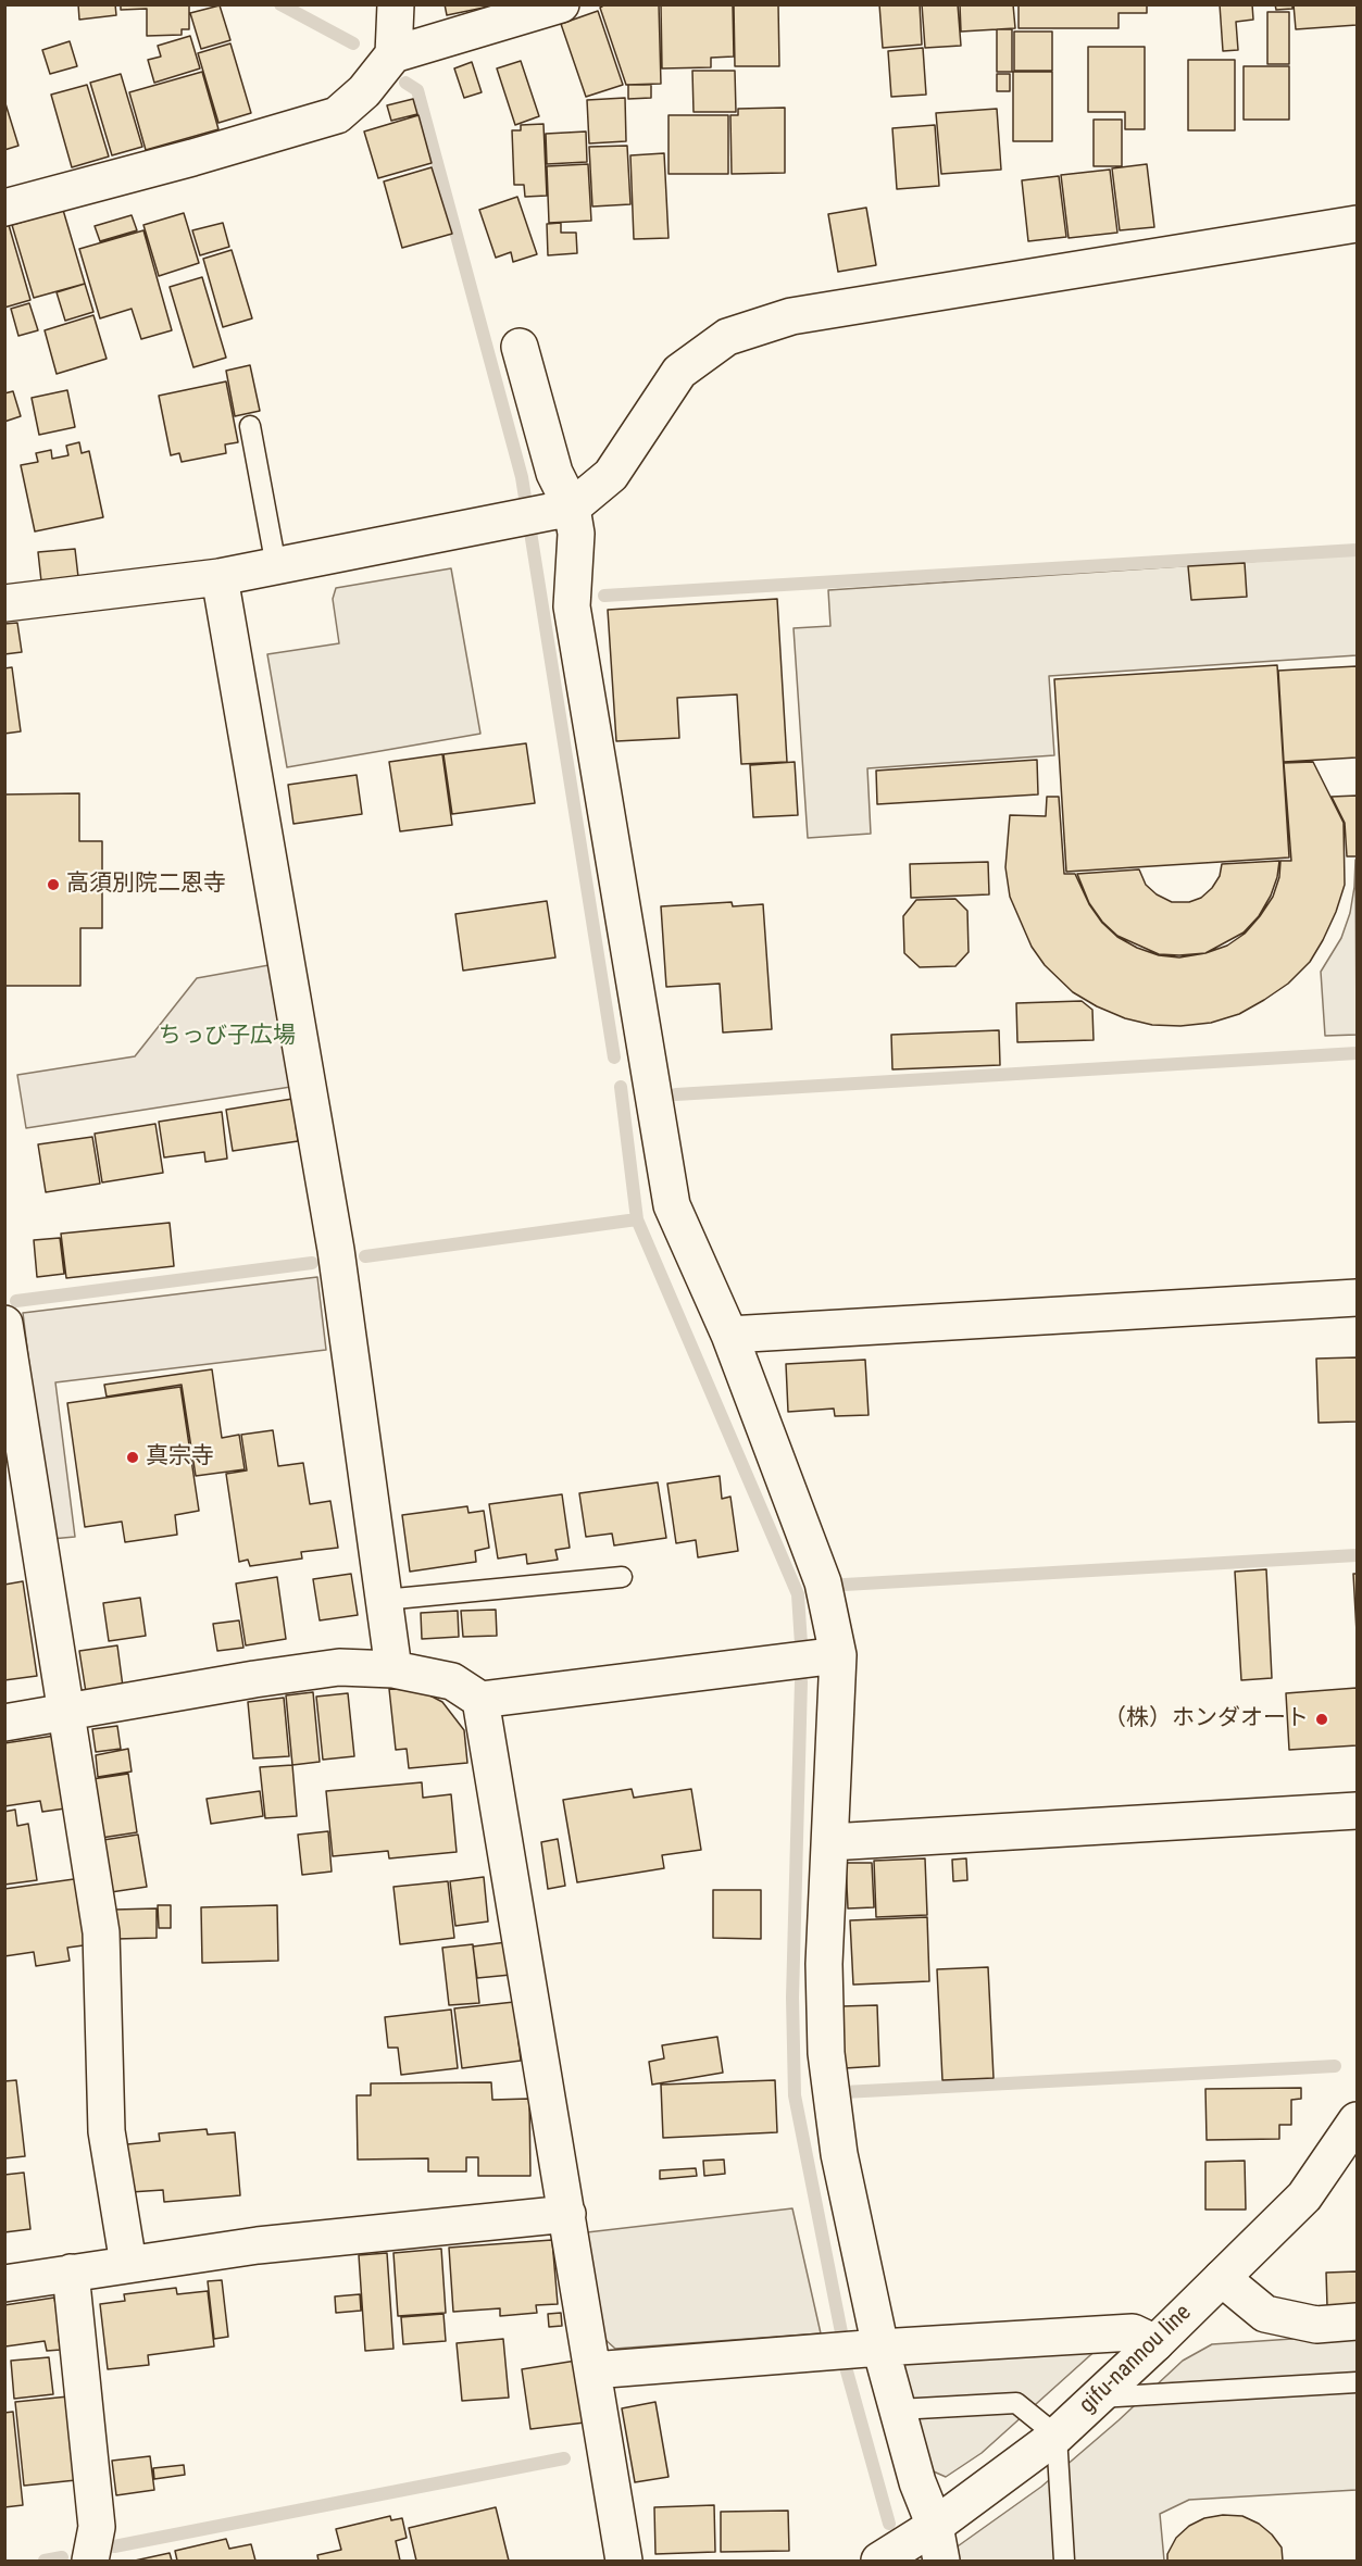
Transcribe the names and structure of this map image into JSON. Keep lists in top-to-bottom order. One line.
{"streets":{"street":["gifu-nannou line"]},"parks":["ちっび子広場"],"places":["高須別院二恩寺","真宗寺","（株）ホンダオート"]}
